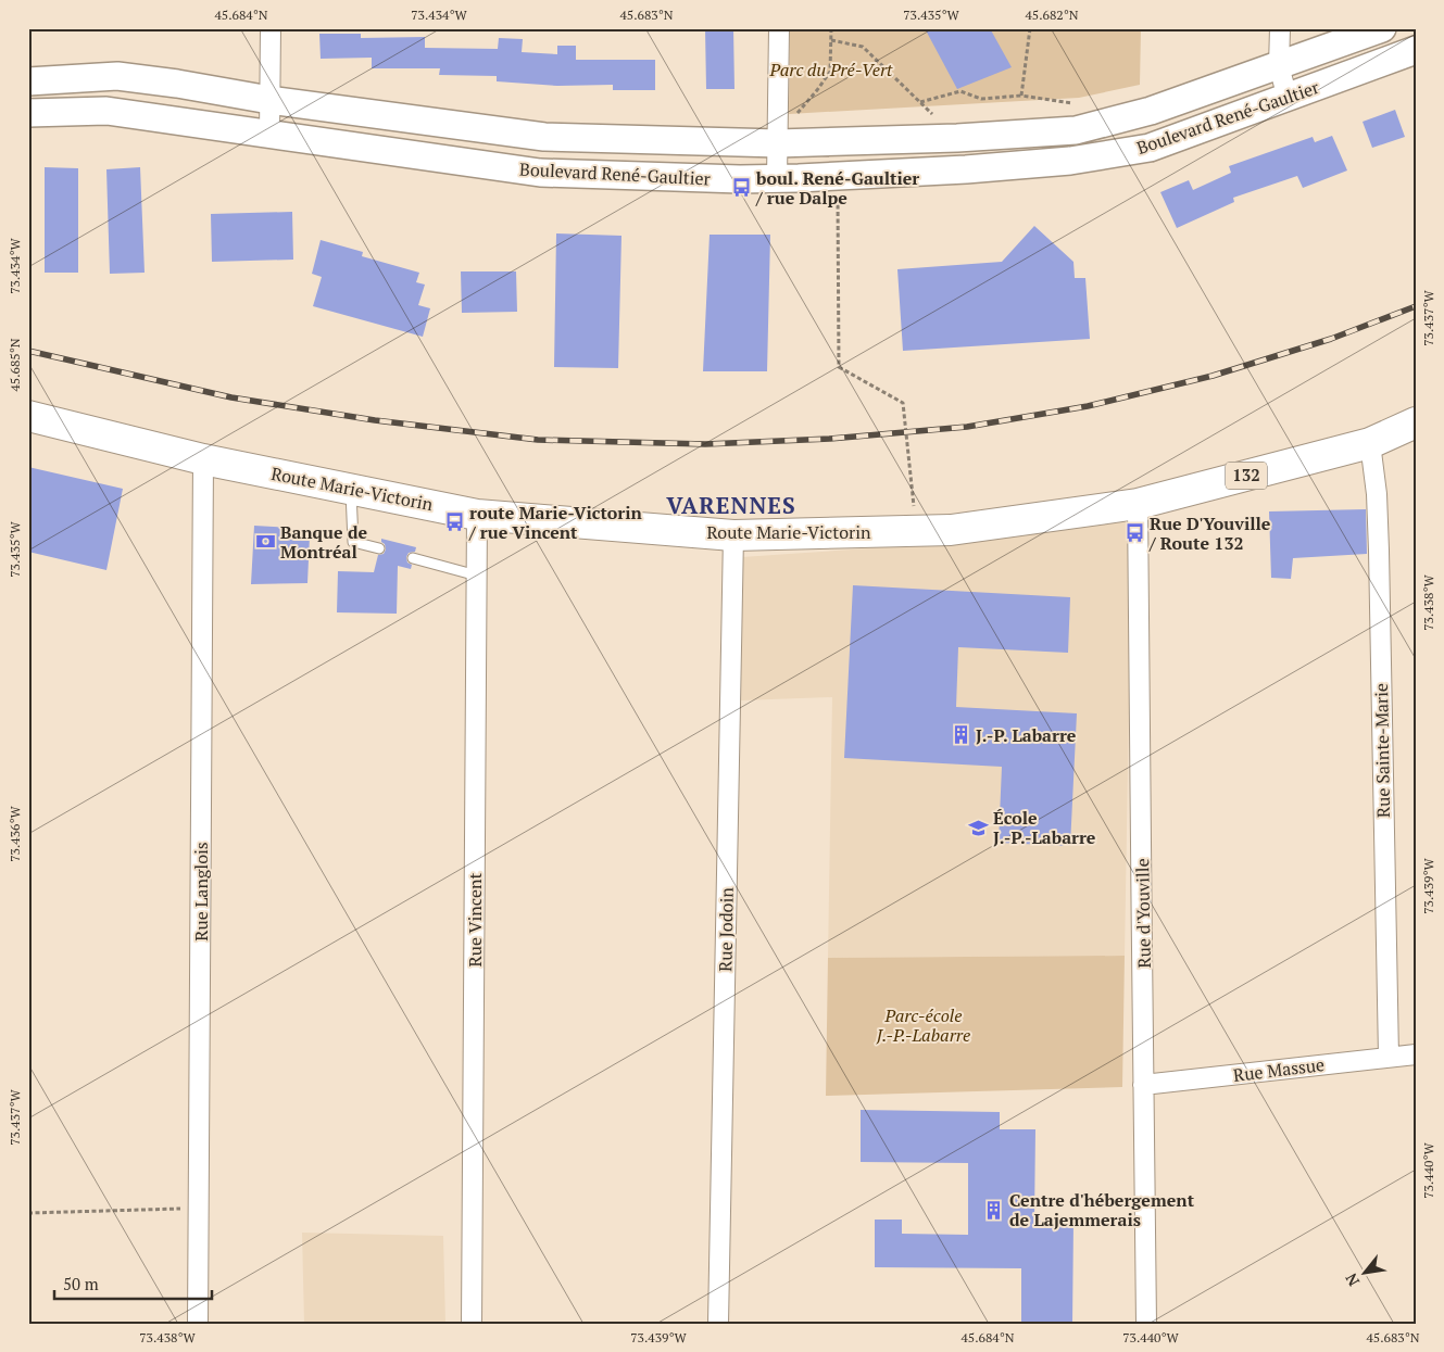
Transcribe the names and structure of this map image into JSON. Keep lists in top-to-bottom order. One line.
{"streets":{"main road":["132","Route Marie-Victorin"],"street":["Boulevard René-Gaultier","Rue Sainte-Marie","Rue Langlois","Rue d'Youville","Rue Vincent","Rue Jodoin","Rue Massue"]},"crossings":[["Route Marie-Victorin","Rue Sainte-Marie"],["Route Marie-Victorin","Rue Langlois"],["Route Marie-Victorin","Rue d'Youville"],["Route Marie-Victorin","Rue Vincent"],["Route Marie-Victorin","Rue Jodoin"],["Rue Sainte-Marie","Rue Massue"],["Rue d'Youville","Rue Massue"]],"districts":["VARENNES"],"parks":["Parc du Pré-Vert","Parc-école J.-P.-Labarre"],"places":{"bus stop":["boul. René-Gaultier / rue Dalpe","route Marie-Victorin / rue Vincent","Rue D'Youville / Route 132"],"bank":["Banque de Montréal"],"building":["J.-P. Labarre","Centre d'hébergement de Lajemmerais"],"school or university":["École J.-P.-Labarre"]},"scale_bar":"50 m","north":"bottom left","coordinates":["45.684°N","73.434°W","45.683°N","73.435°W","45.682°N","73.437°W","45.685°N","73.438°W","73.436°W","73.439°W","73.440°W"]}
